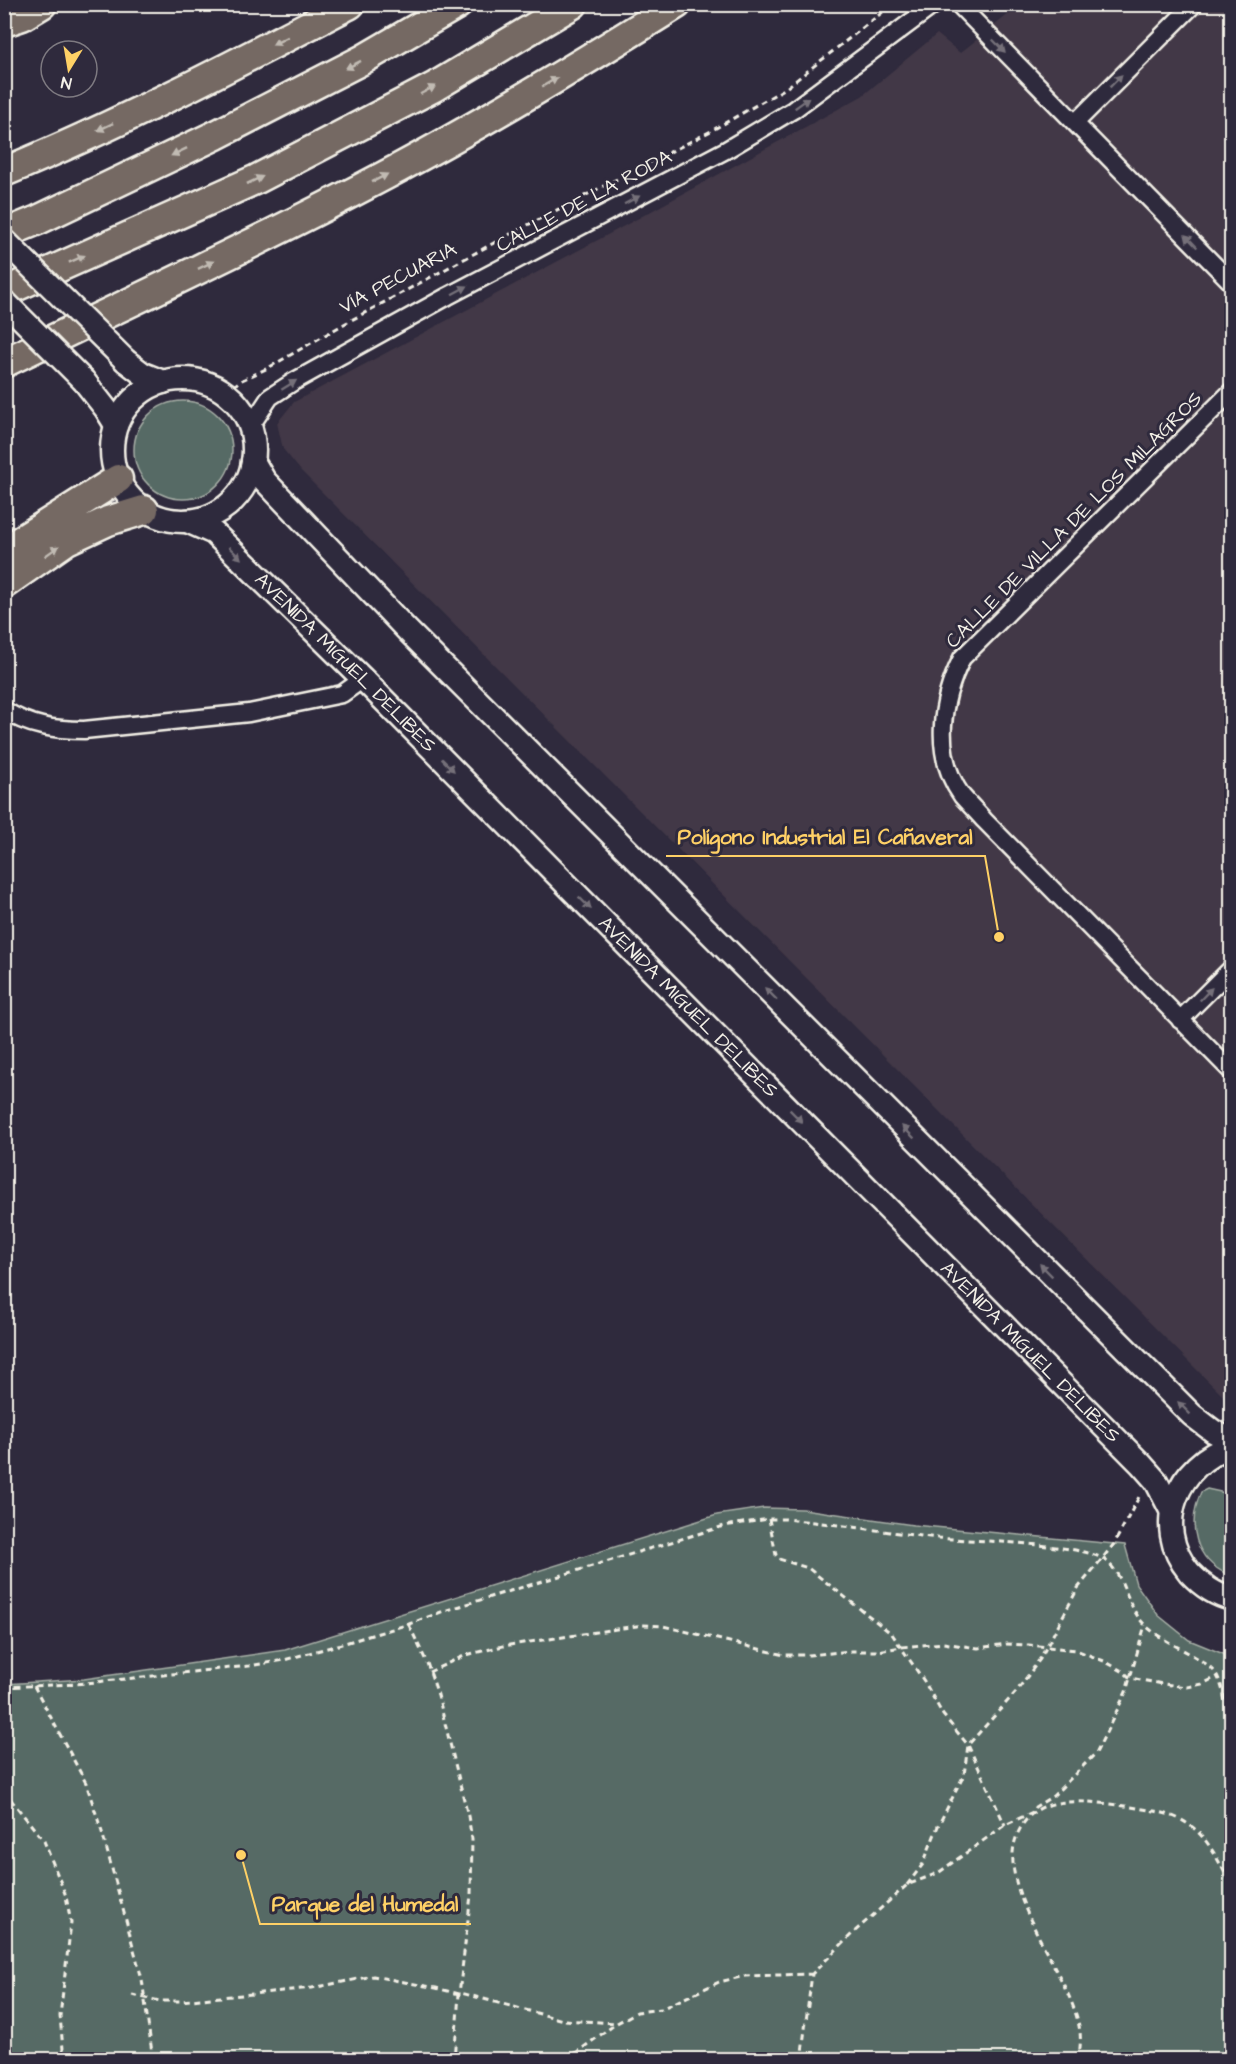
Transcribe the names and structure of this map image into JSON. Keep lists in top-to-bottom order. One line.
{"streets":{"main road":["AVENIDA MIGUEL DELIBES"],"street":["CALLE DE LA RODA","CALLE DE VILLA DE LOS MILAGROS"],"path":["VÍA PECUARIA"]},"crossings":[["CALLE DE LA RODA","VÍA PECUARIA"],["CALLE DE LA RODA","AVENIDA MIGUEL DELIBES"],["VÍA PECUARIA","AVENIDA MIGUEL DELIBES"]],"one_way":["CALLE DE LA RODA"],"places":["Polígono Industrial El Cañaveral","Parque del Humedal"],"north":"bottom"}
